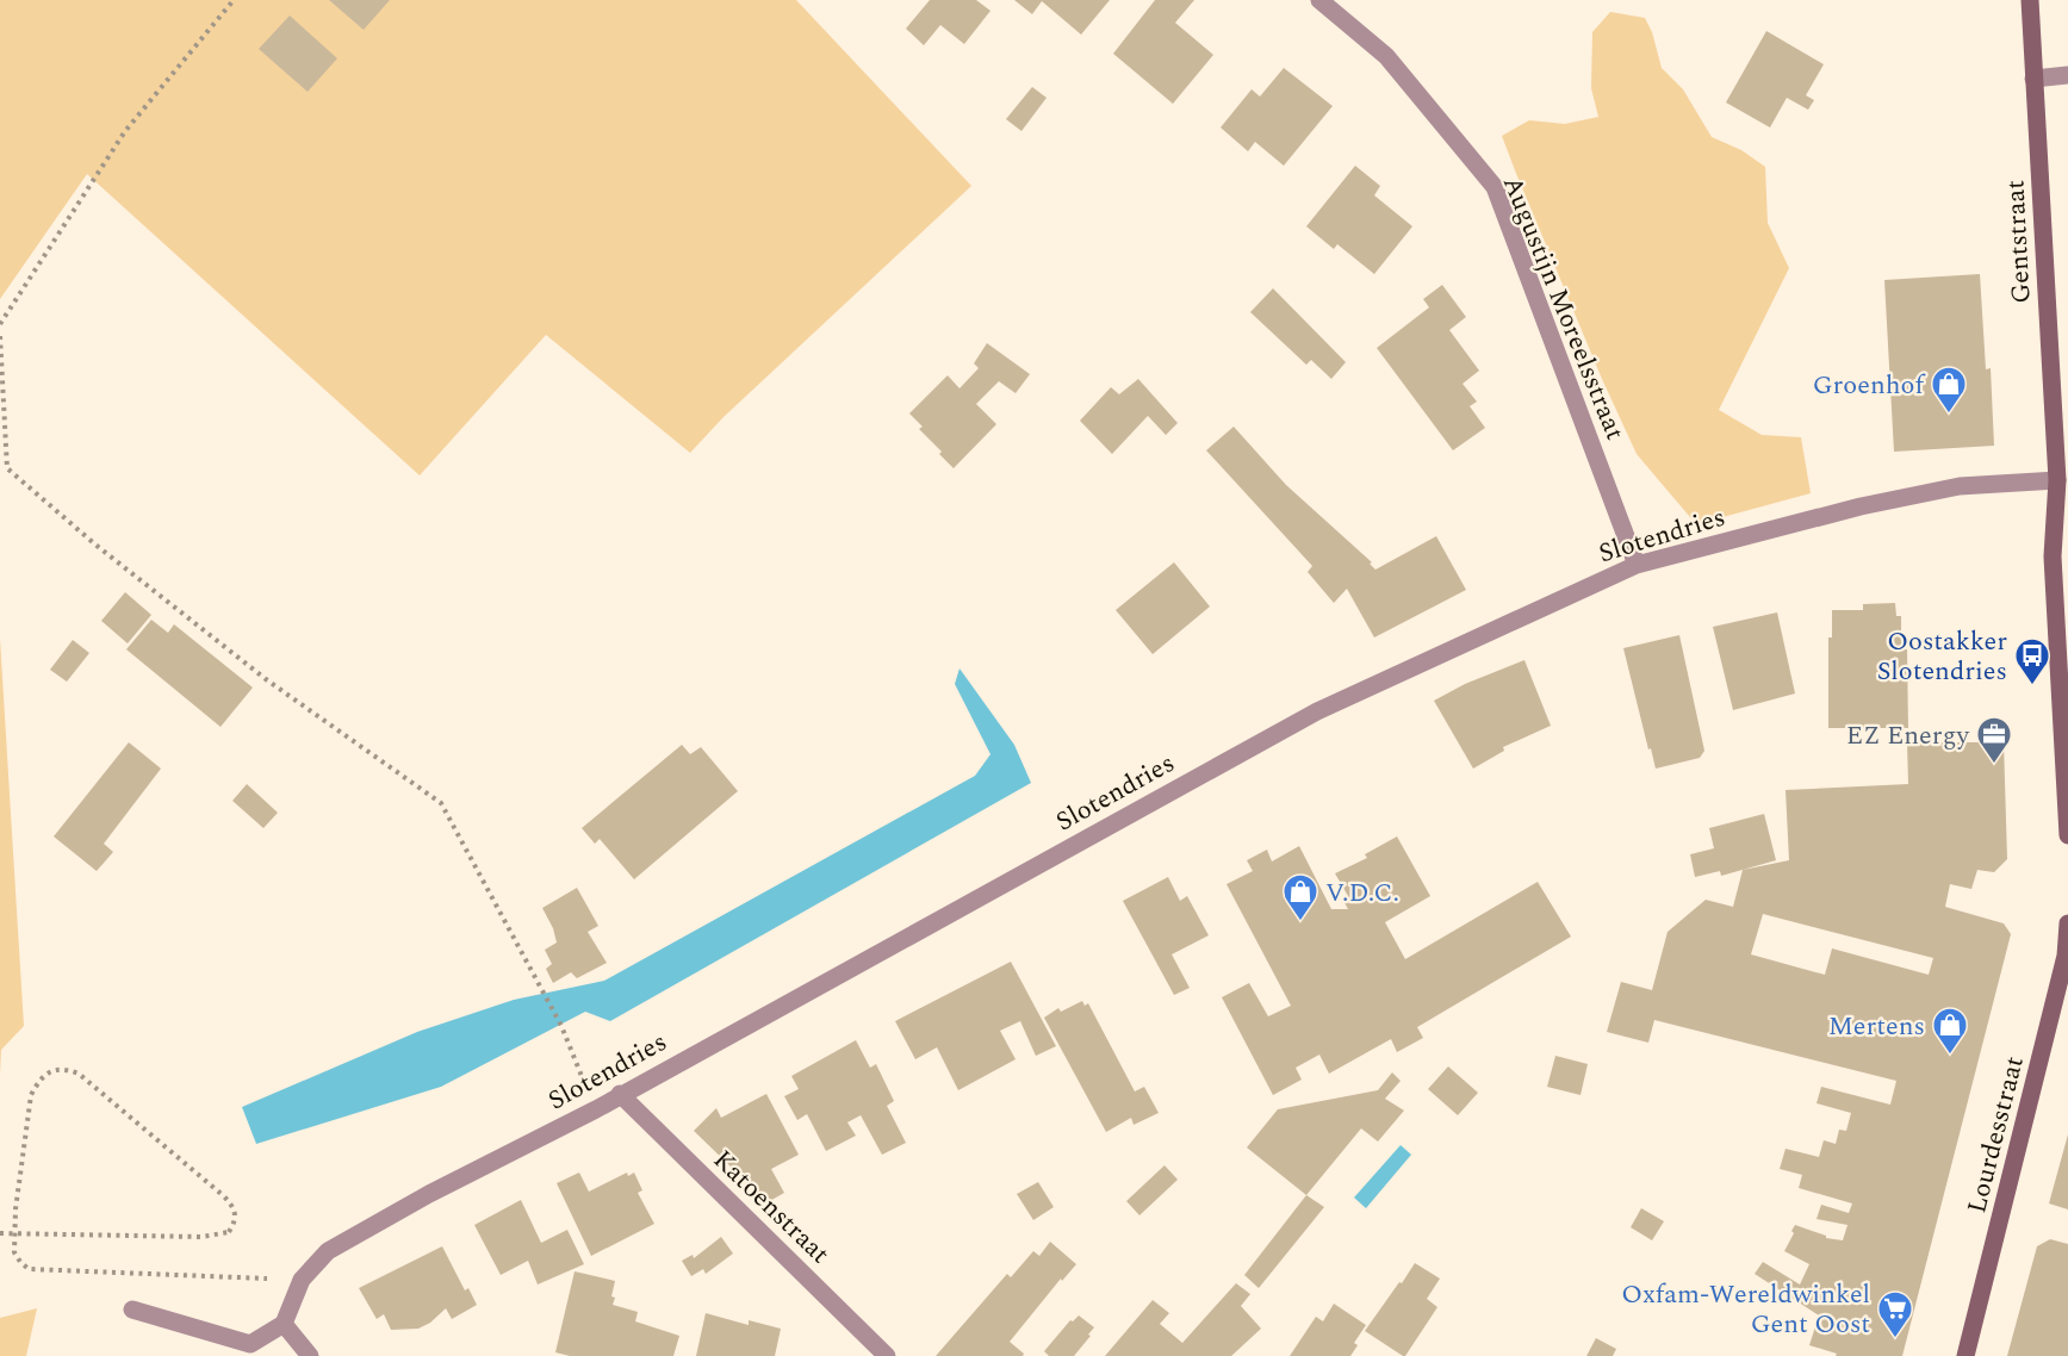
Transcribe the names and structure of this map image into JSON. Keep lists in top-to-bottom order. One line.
{"streets":{"street":["Gentstraat","Augustijn Moreelsstraat","Slotendries","Lourdesstraat","Katoenstraat"]},"crossings":[["Gentstraat","Slotendries"],["Augustijn Moreelsstraat","Slotendries"],["Slotendries","Katoenstraat"]],"places":{"shop":["Groenhof","V.D.C.","Mertens"],"bus stop":["Oostakker Slotendries"],"office":["EZ Energy"],"supermarket":["Oxfam-Wereldwinkel Gent Oost"]}}
